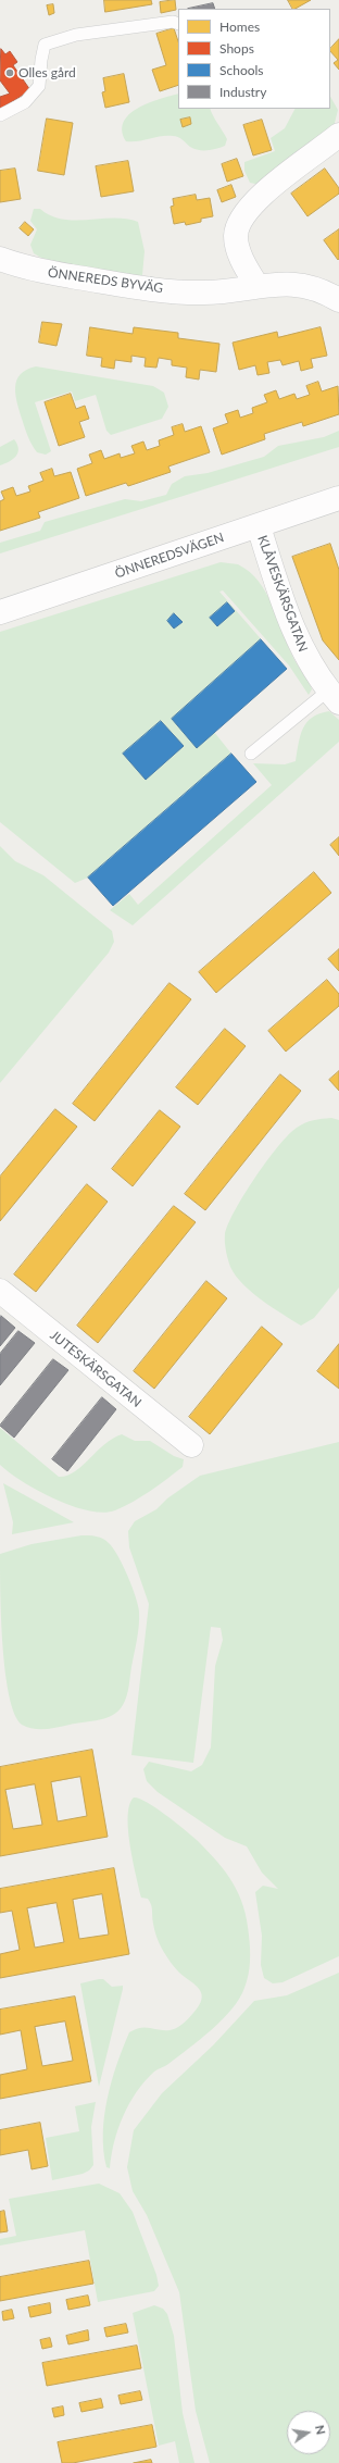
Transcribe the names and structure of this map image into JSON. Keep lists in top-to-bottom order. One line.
{"streets":{"street":["ÖNNEREDS BYVÄG","ÖNNEREDSVÄGEN","KLÅVESKÄRSGATAN","JUTESKÄRSGATAN"]},"crossings":[["ÖNNEREDSVÄGEN","KLÅVESKÄRSGATAN"]],"places":["Olles gård"],"legend":["Homes","Shops","Schools","Industry"],"north":"right"}
